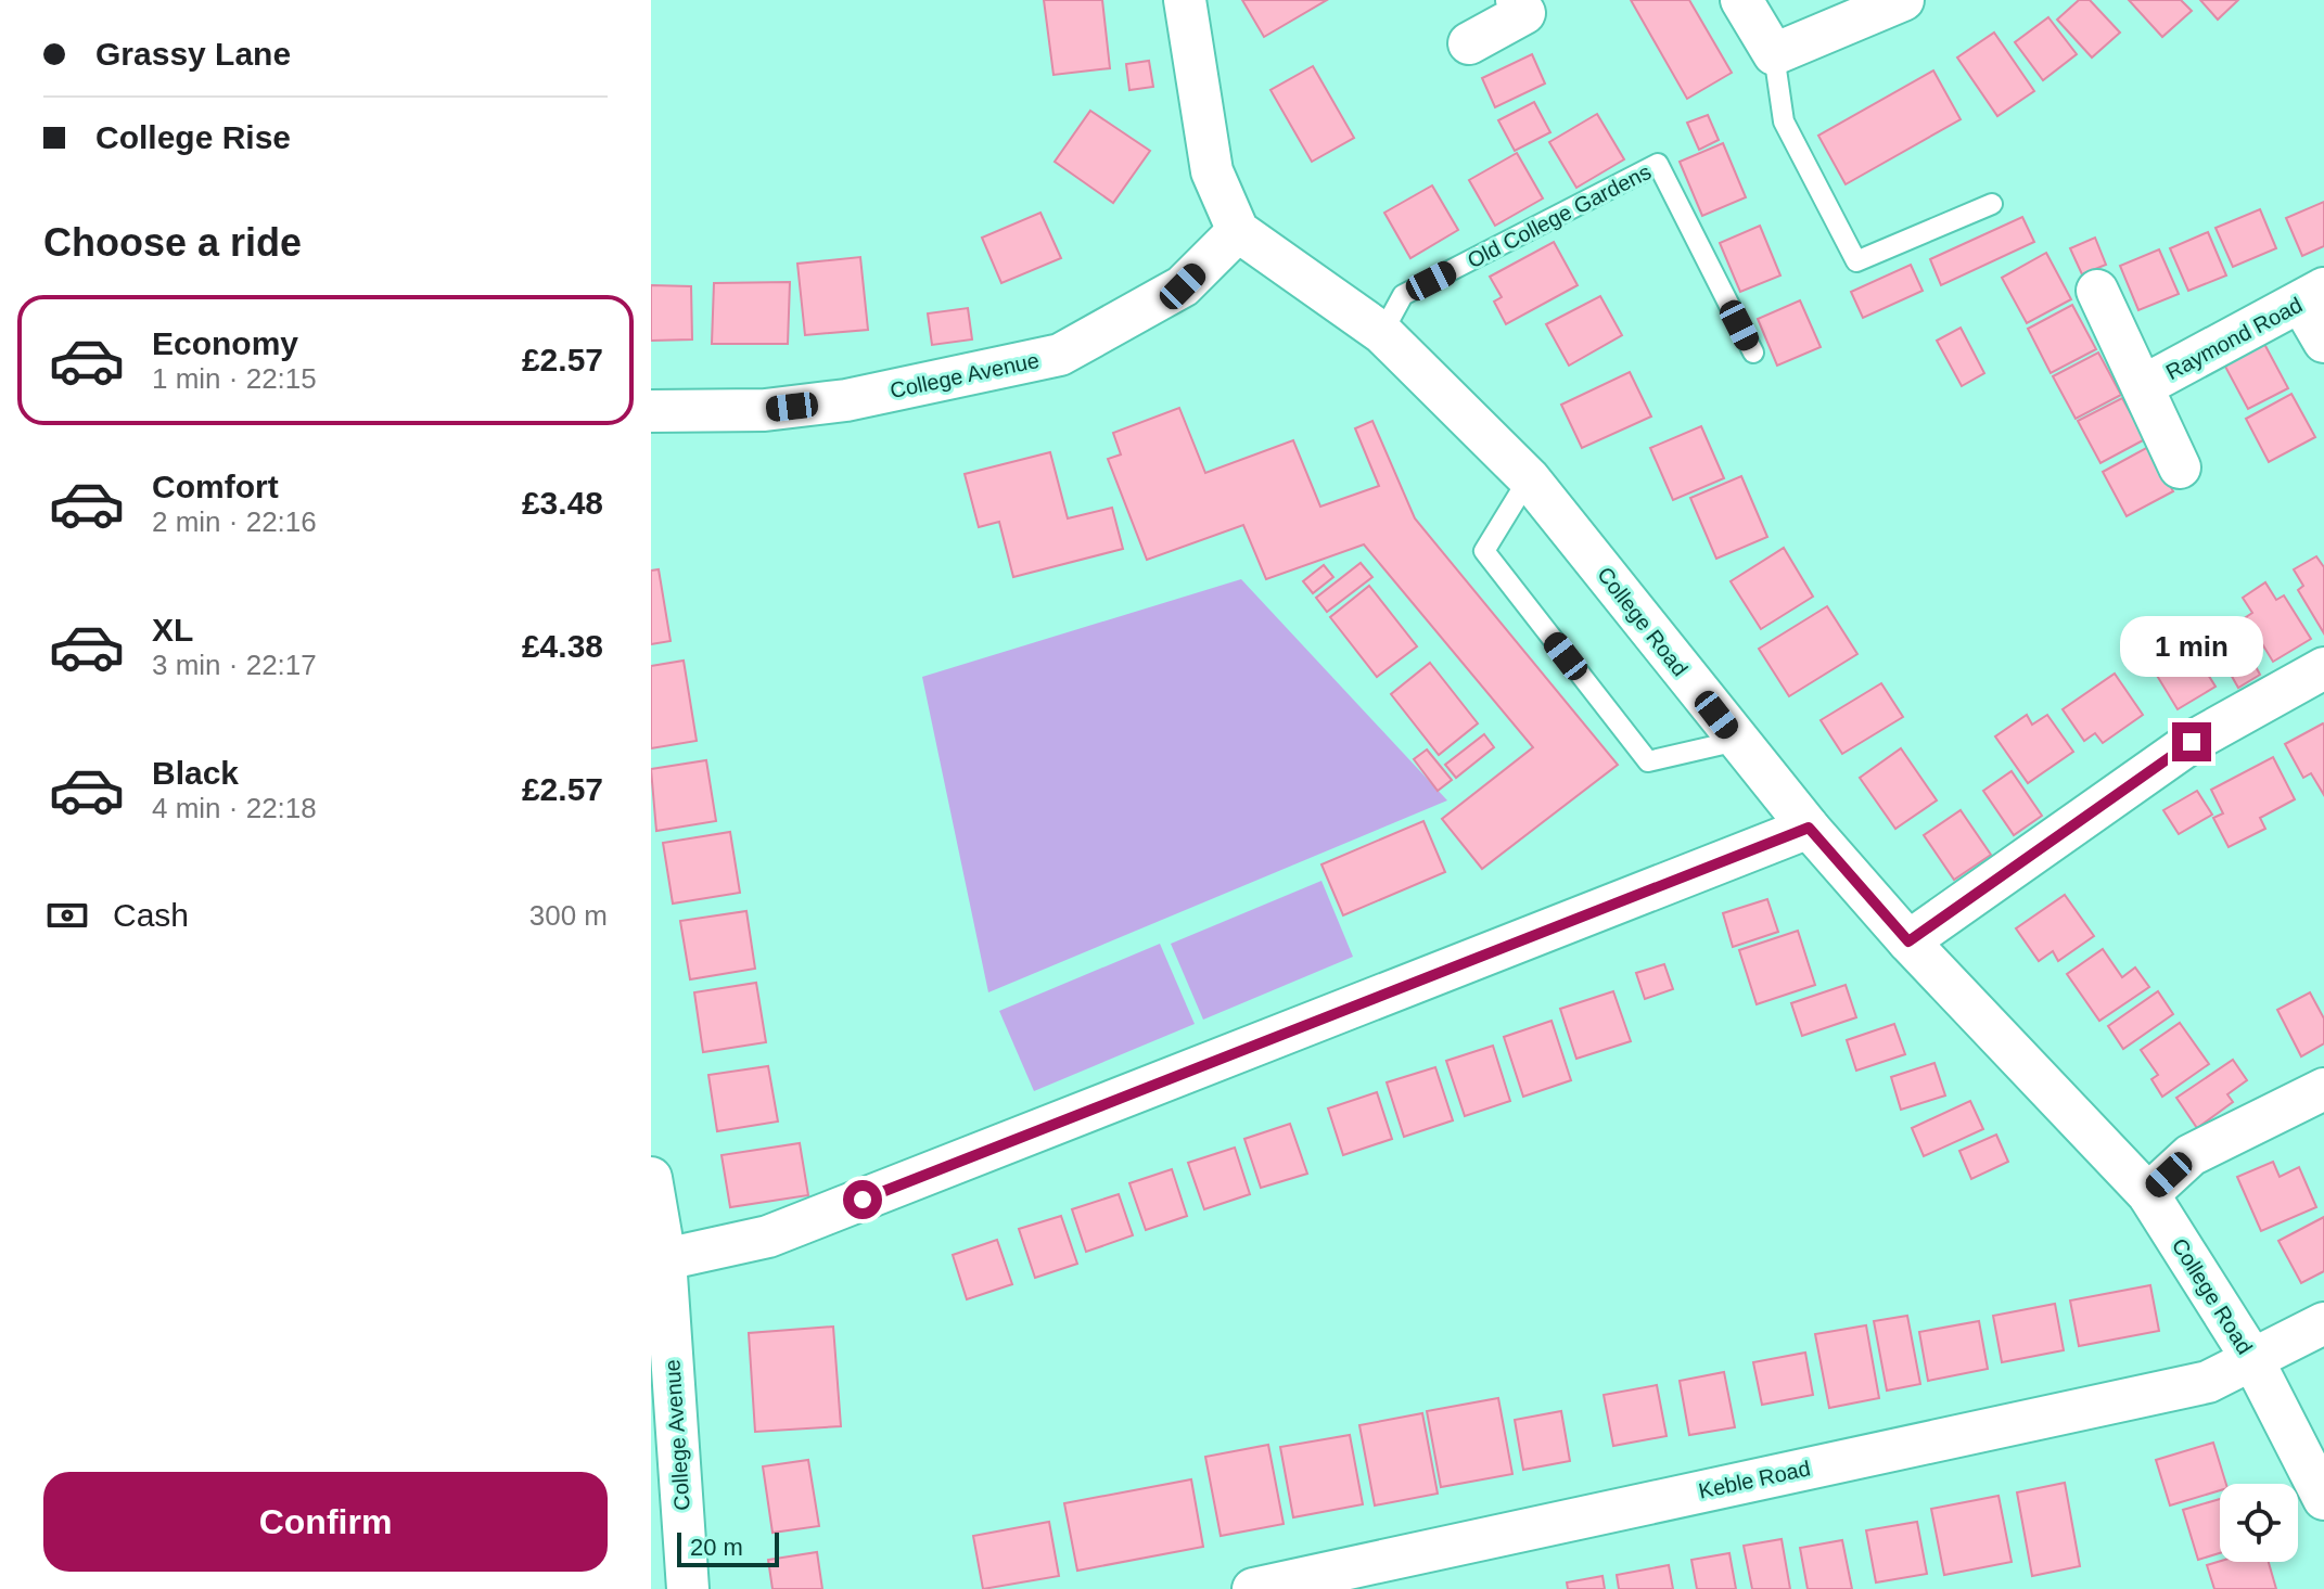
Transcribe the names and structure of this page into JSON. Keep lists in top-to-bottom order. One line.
{"streets":{"street":["Raymond Road","College Avenue","College Road","Keble Road"],"lane":["Old College Gardens"]},"crossings":[["Old College Gardens","College Road"],["College Avenue","College Road"],["College Road","Keble Road"]],"scale_bar":"20 m","page":{"banner":["Grassy Lane","College Rise"],"heading":"Choose a ride","list":[{"name":"Economy","note":"1 min · 22:15","value":"£2.57"},{"name":"Comfort","note":"2 min · 22:16","value":"£3.48"},{"name":"XL","note":"3 min · 22:17","value":"£4.38"},{"name":"Black","note":"4 min · 22:18","value":"£2.57"}],"bubble":"1 min","pay":["Cash","300 m"],"buttons":"Confirm","scale":"20 m"}}
